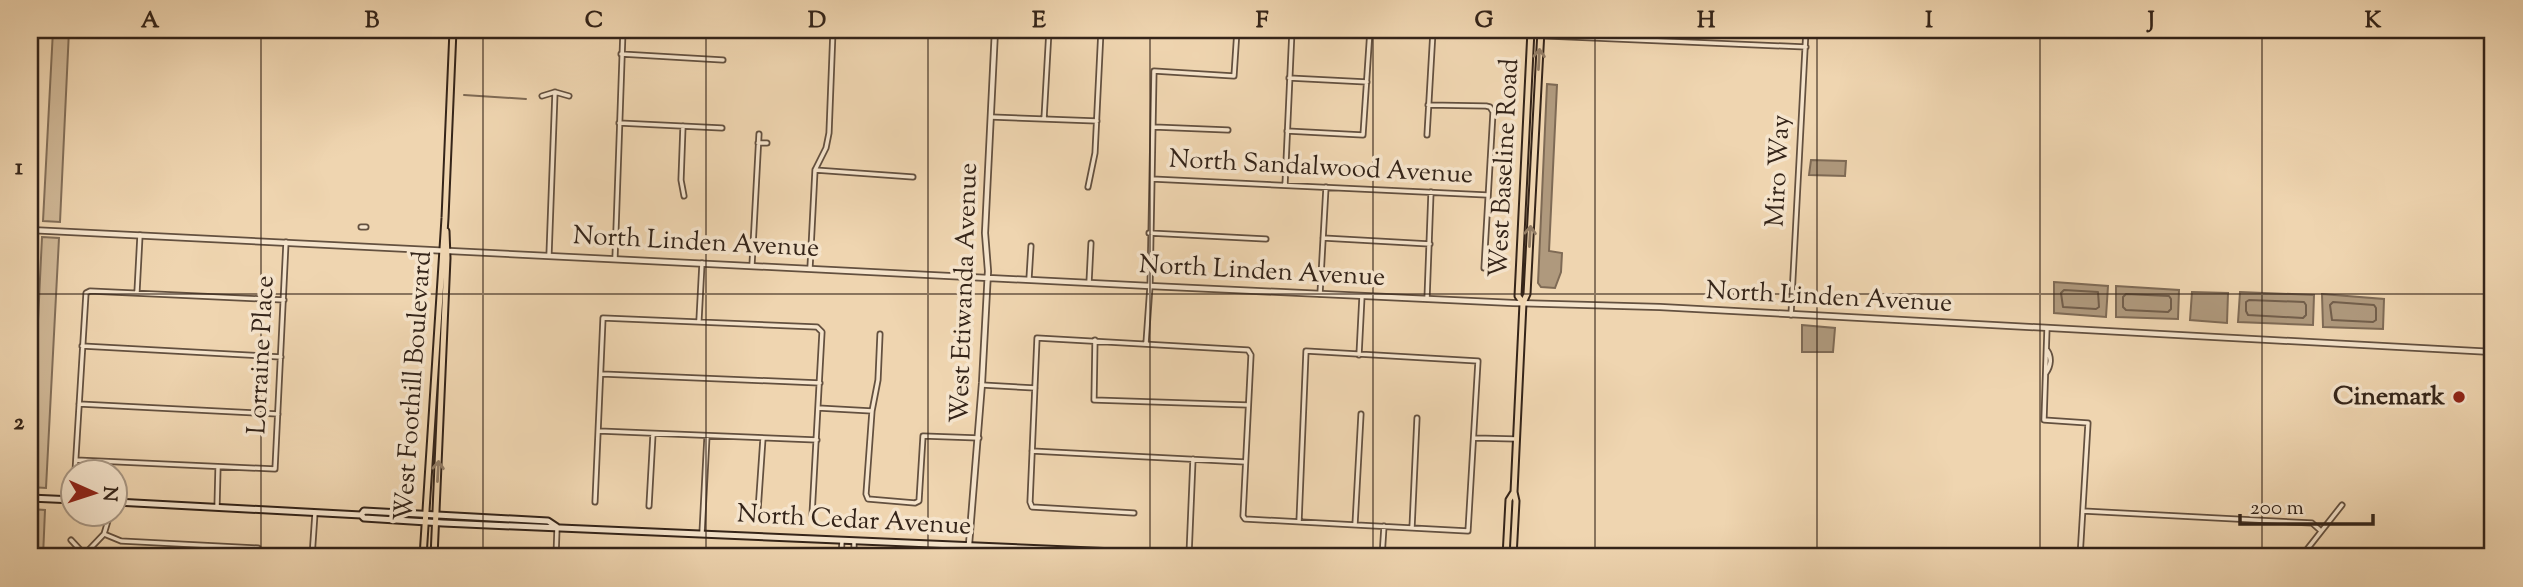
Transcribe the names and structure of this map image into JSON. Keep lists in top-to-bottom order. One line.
{"streets":{"main road":["West Baseline Road","West Foothill Boulevard","North Cedar Avenue"],"street":["North Sandalwood Avenue","Miro Way","North Linden Avenue","West Etiwanda Avenue","Lorraine Place"]},"crossings":[["West Baseline Road","North Linden Avenue"],["Miro Way","North Linden Avenue"],["North Linden Avenue","West Etiwanda Avenue"],["North Linden Avenue","Lorraine Place"],["North Linden Avenue","West Foothill Boulevard"],["West Etiwanda Avenue","North Cedar Avenue"],["West Foothill Boulevard","North Cedar Avenue"]],"places":["Cinemark"],"scale_bar":"200 m","north":"right","grid":{"columns":["A","B","C","D","E","F","G","H","I","J","K"],"rows":["1","2"]}}
